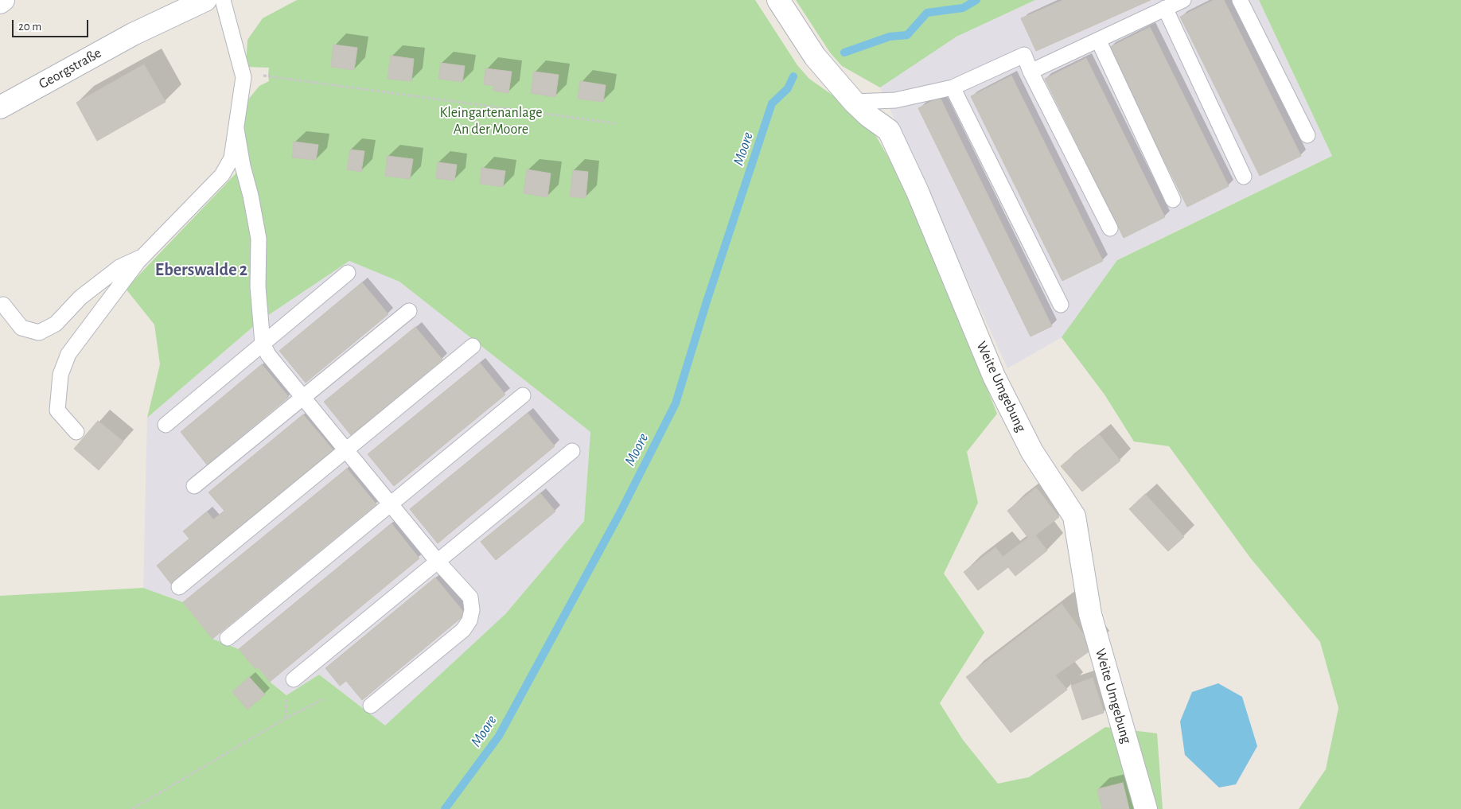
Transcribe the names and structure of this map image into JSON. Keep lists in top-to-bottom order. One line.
{"streets":{"street":["Georgstraße","Weite Umgebung"]},"districts":["Eberswalde 2"],"water":["Moore"],"parks":["Kleingartenanlage An der Moore"],"scale_bar":"20 m"}
